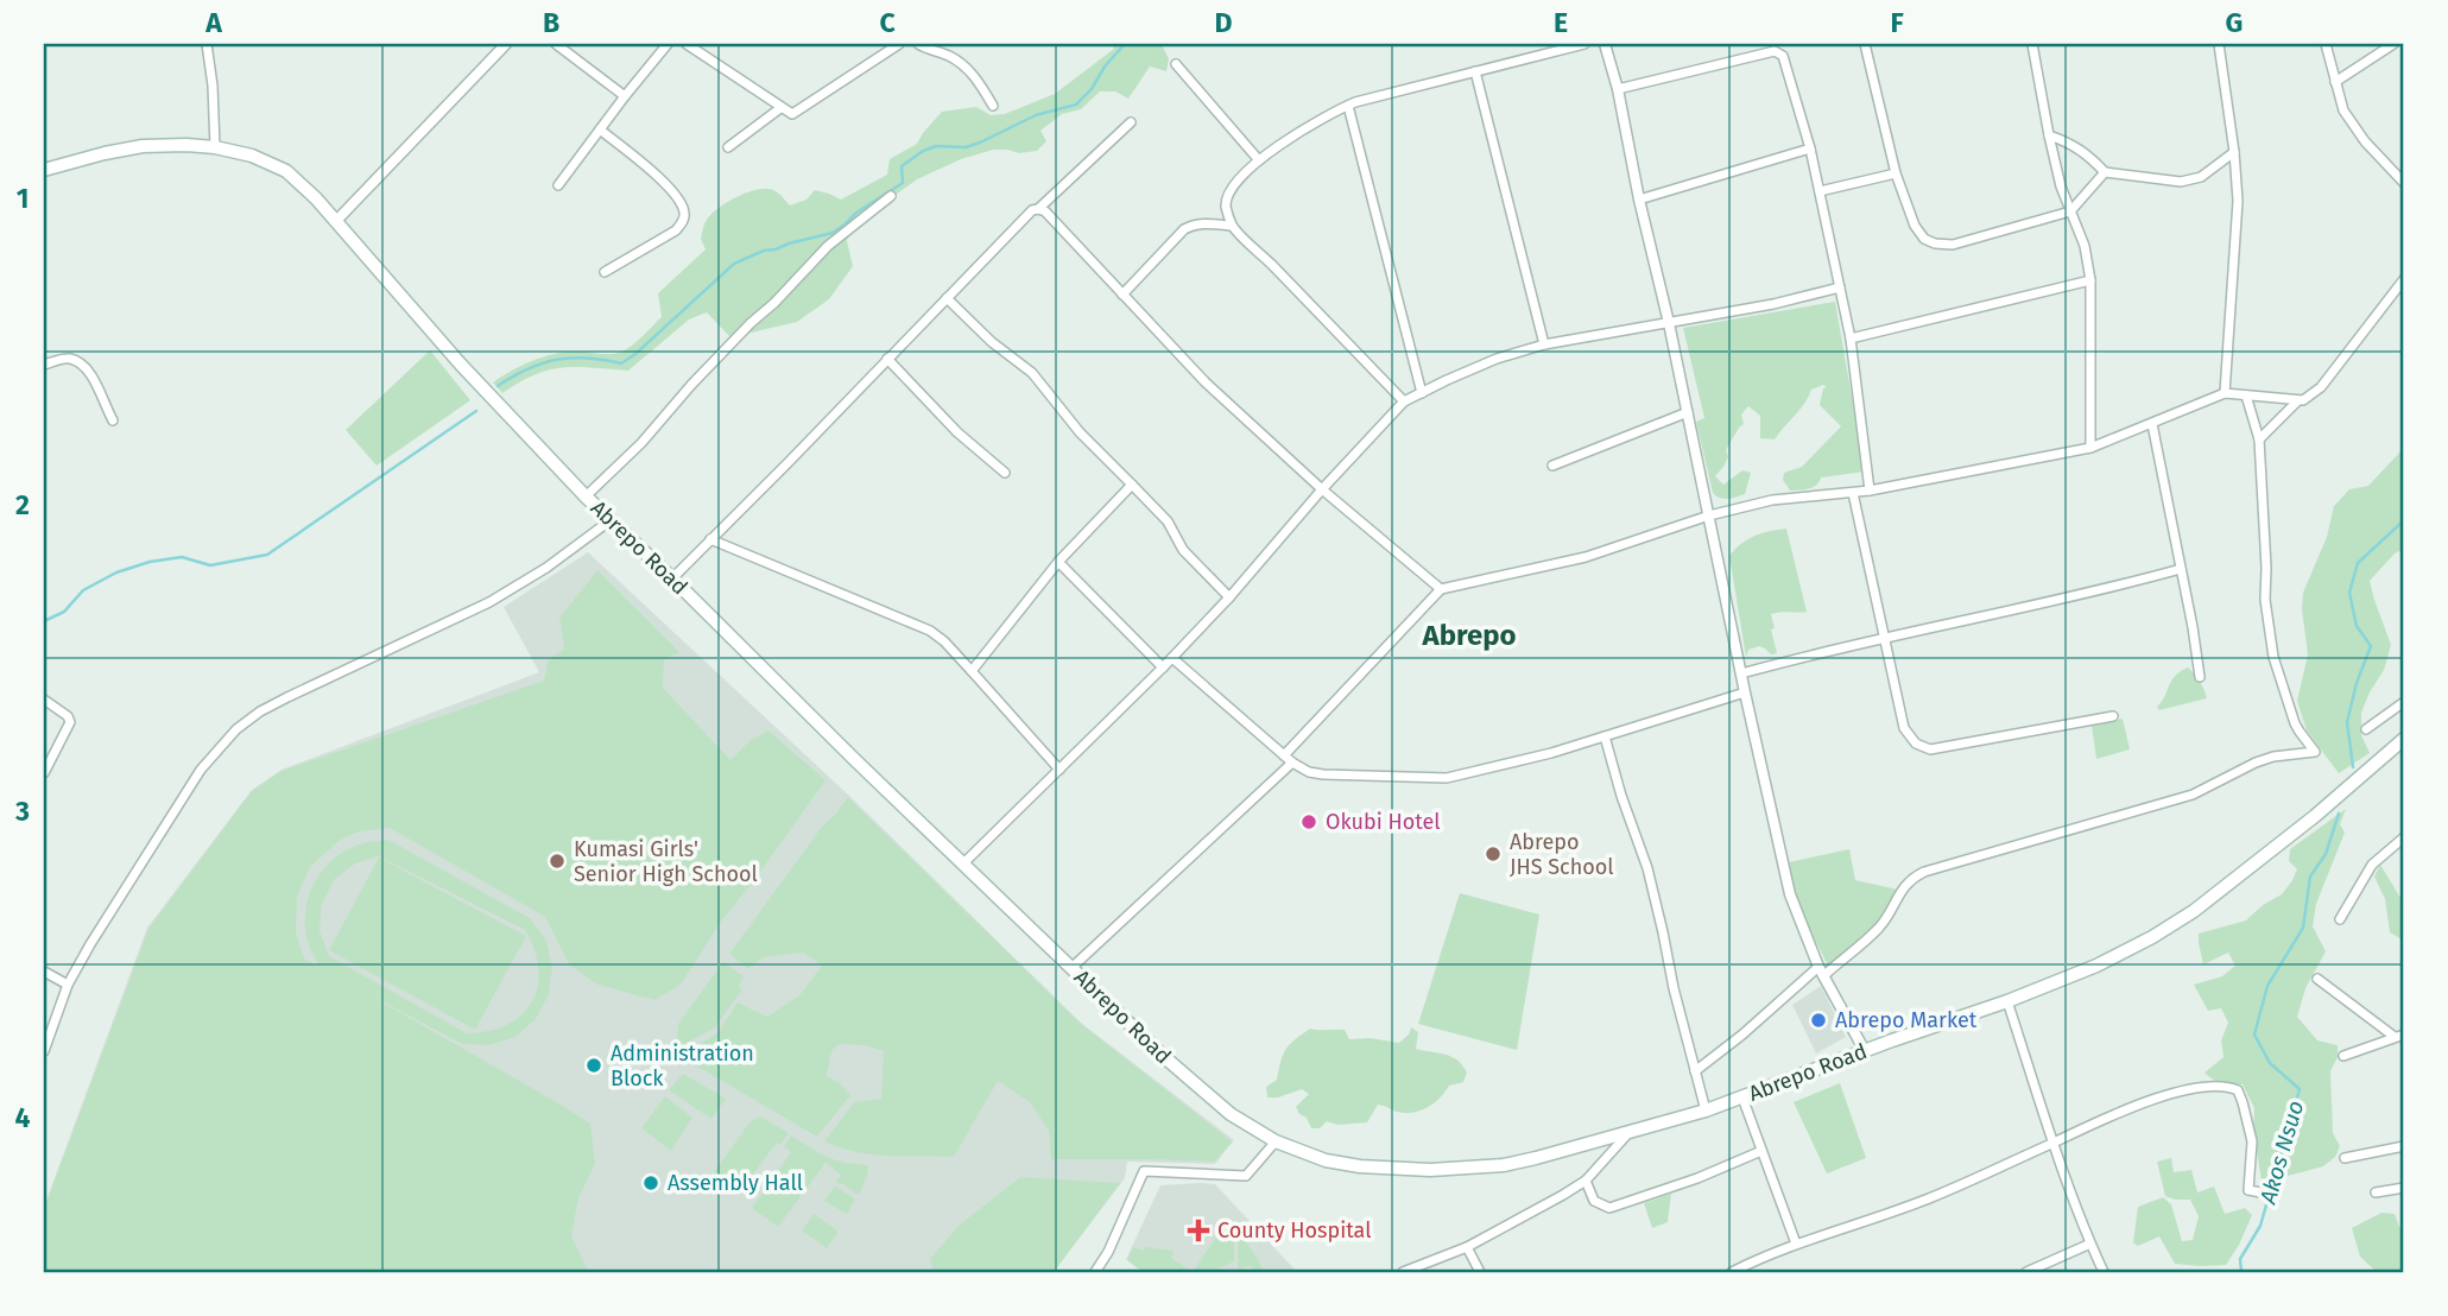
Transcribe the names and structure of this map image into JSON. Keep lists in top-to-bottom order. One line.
{"streets":{"main road":["Abrepo Road"]},"districts":["Abrepo"],"water":["Akos Nsuo"],"places":{"other":["Okubi Hotel","Abrepo JHS School","Kumasi Girls' Senior High School","Abrepo Market","Administration Block","Assembly Hall"],"health":["County Hospital"]},"grid":{"columns":["A","B","C","D","E","F","G"],"rows":["1","2","3","4"]}}
